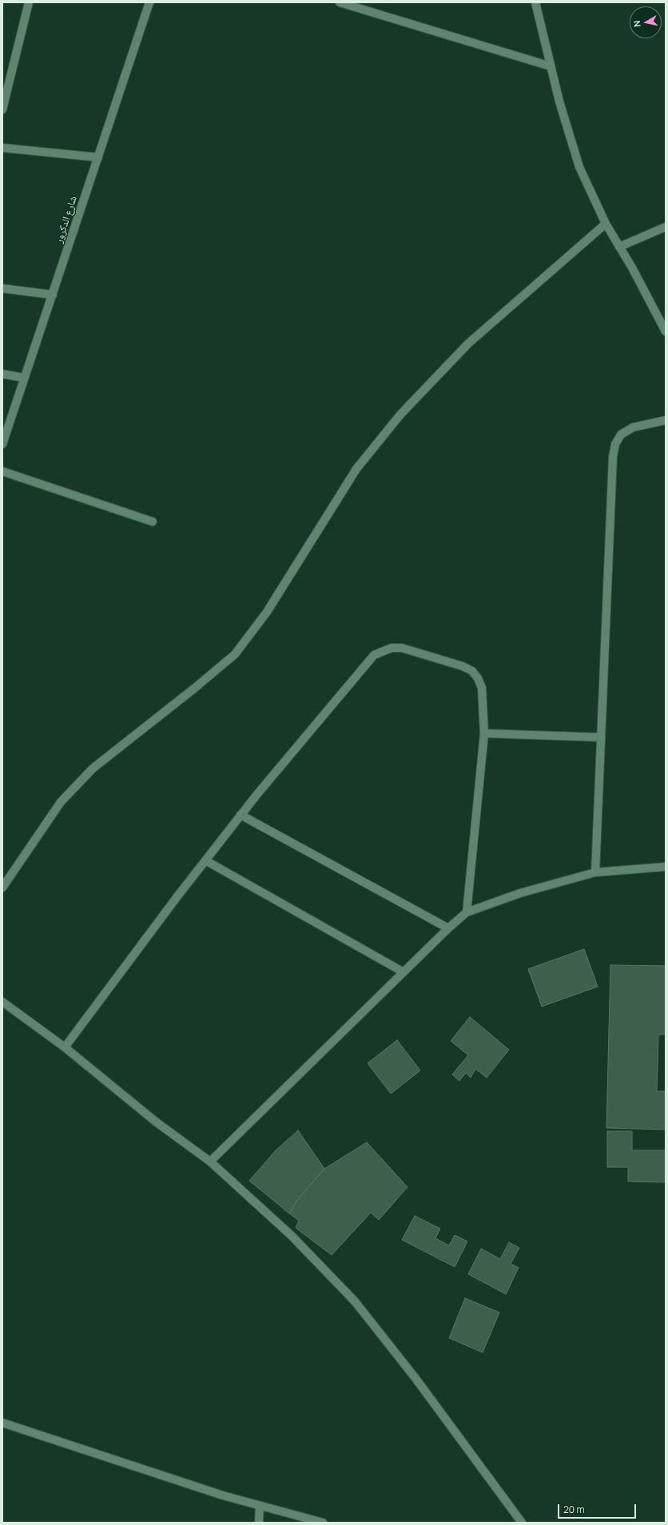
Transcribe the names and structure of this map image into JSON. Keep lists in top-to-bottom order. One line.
{"streets":{"street":["شارع الدكرور"]},"scale_bar":"20 m","north":"left"}
